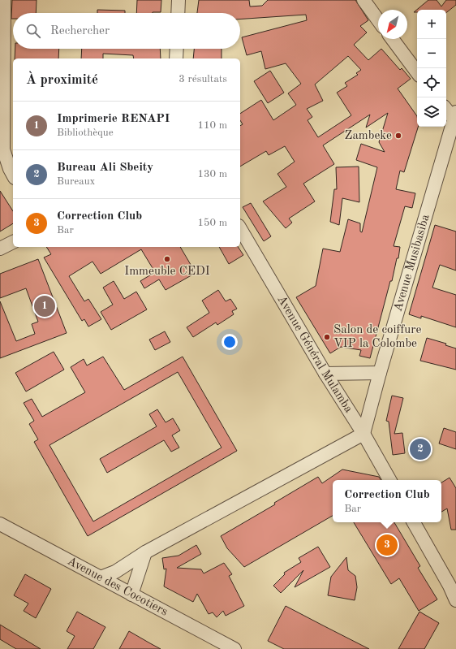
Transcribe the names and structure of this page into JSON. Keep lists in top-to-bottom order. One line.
{"streets":{"street":["Avenue Musibasiba","Avenue Général Mulamba","Avenue des Cocotiers"]},"crossings":[["Avenue Musibasiba","Avenue Général Mulamba"]],"places":["Zambeke","Immeuble CEDI","Salon de coiffure VIP la Colombe"],"north":"bottom left","page":{"map_buttons":["+","−"],"search":"Rechercher","heading":["À proximité","3 résultats"],"list":[{"mark":"1","name":"Imprimerie RENAPI","note":"Bibliothèque","value":"110 m"},{"mark":"2","name":"Bureau Ali Sbeity","note":"Bureaux","value":"130 m"},{"mark":"3","name":"Correction Club","note":"Bar","value":"150 m"}],"pins":["1","2","3"],"popup":["Correction Club","Bar"]}}
